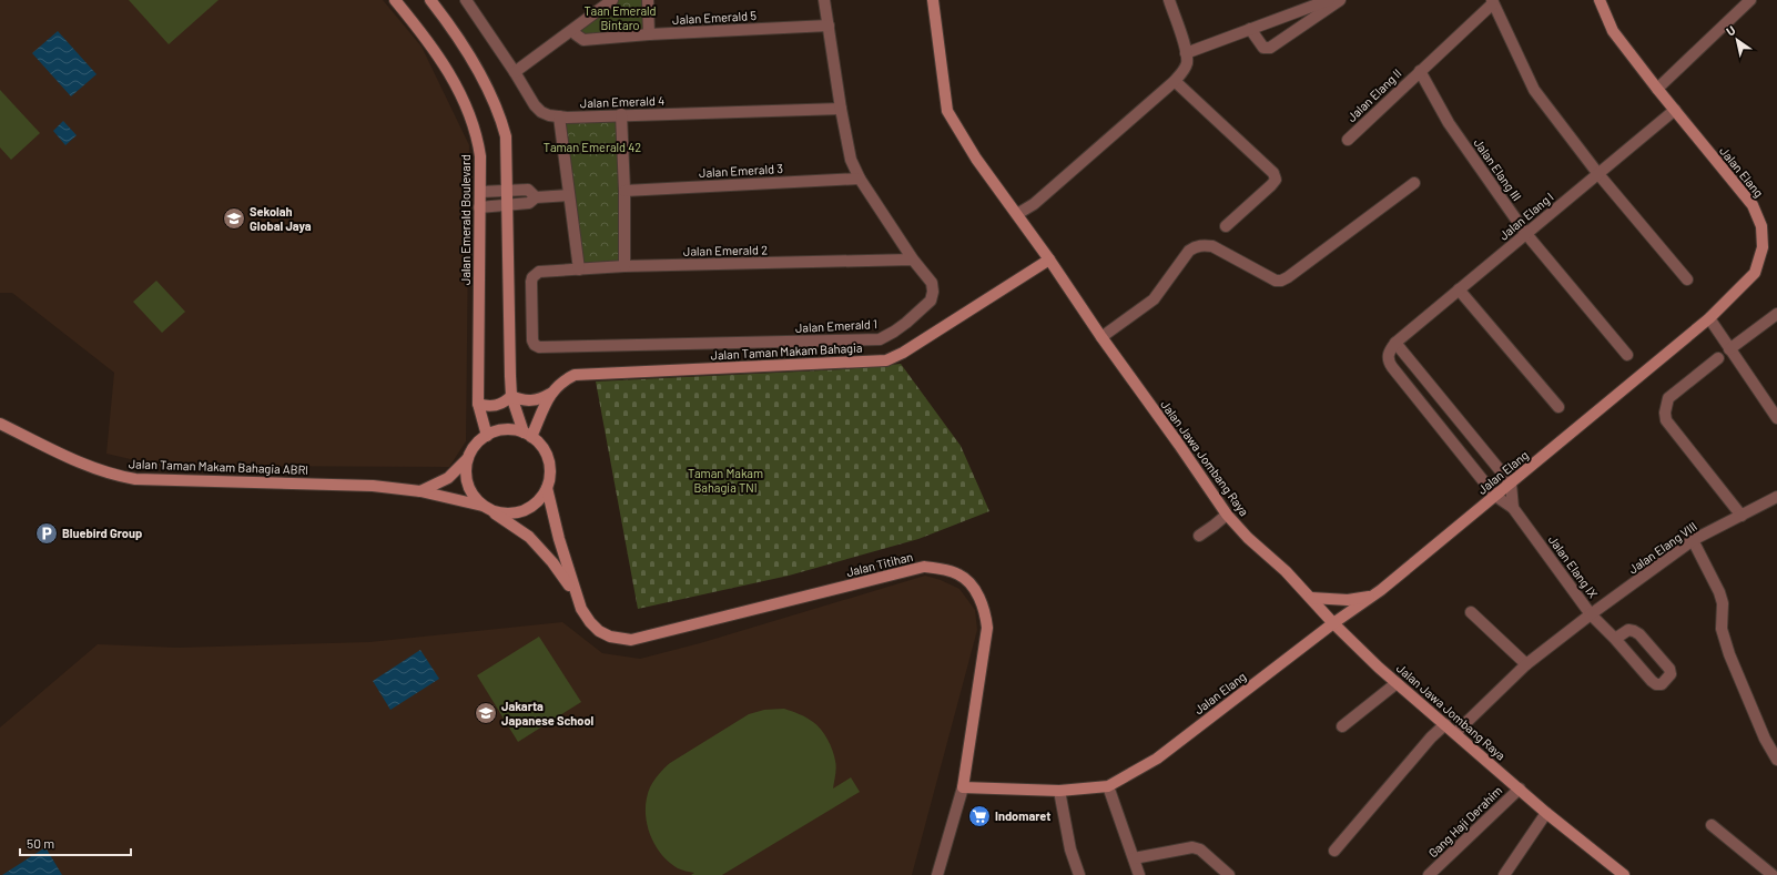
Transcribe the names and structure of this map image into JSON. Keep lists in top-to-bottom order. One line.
{"streets":{"main road":["Jalan Elang","Jalan Emerald Boulevard","Jalan Taman Makam Bahagia","Jalan Jawa Jombang Raya","Jalan Taman Makam Bahagia ABRI","Jalan Titihan"],"street":["Jalan Emerald 5","Jalan Elang II","Jalan Emerald 4","Jalan Elang III","Jalan Emerald 3","Jalan Elang I","Jalan Emerald 2","Jalan Emerald 1","Jalan Elang VIII","Jalan Elang IX","Gang Haji Derahim"]},"crossings":[["Jalan Emerald 5","Jalan Emerald 1"],["Jalan Elang II","Jalan Elang III"],["Jalan Emerald 4","Jalan Emerald 1"],["Jalan Elang III","Jalan Elang I"],["Jalan Emerald 3","Jalan Emerald 1"],["Jalan Elang","Jalan Elang I"],["Jalan Elang","Jalan Jawa Jombang Raya"],["Jalan Elang","Jalan Titihan"],["Jalan Elang","Jalan Elang IX"],["Jalan Elang I","Jalan Elang IX"],["Jalan Emerald Boulevard","Jalan Taman Makam Bahagia"],["Jalan Emerald Boulevard","Jalan Taman Makam Bahagia ABRI"],["Jalan Emerald Boulevard","Jalan Titihan"],["Jalan Emerald 2","Jalan Emerald 1"],["Jalan Taman Makam Bahagia","Jalan Jawa Jombang Raya"],["Jalan Taman Makam Bahagia","Jalan Taman Makam Bahagia ABRI"],["Jalan Taman Makam Bahagia","Jalan Titihan"],["Jalan Jawa Jombang Raya","Jalan Elang VIII"],["Jalan Jawa Jombang Raya","Gang Haji Derahim"],["Jalan Taman Makam Bahagia ABRI","Jalan Titihan"],["Jalan Elang VIII","Jalan Elang IX"]],"parks":["Taan Emerald Bintaro","Taman Emerald 42","Taman Makam Bahagia TNI"],"places":{"school or university":["Sekolah Global Jaya","Jakarta Japanese School"],"parking":["Bluebird Group"],"supermarket":["Indomaret"]},"scale_bar":"50 m","north":"top left"}
